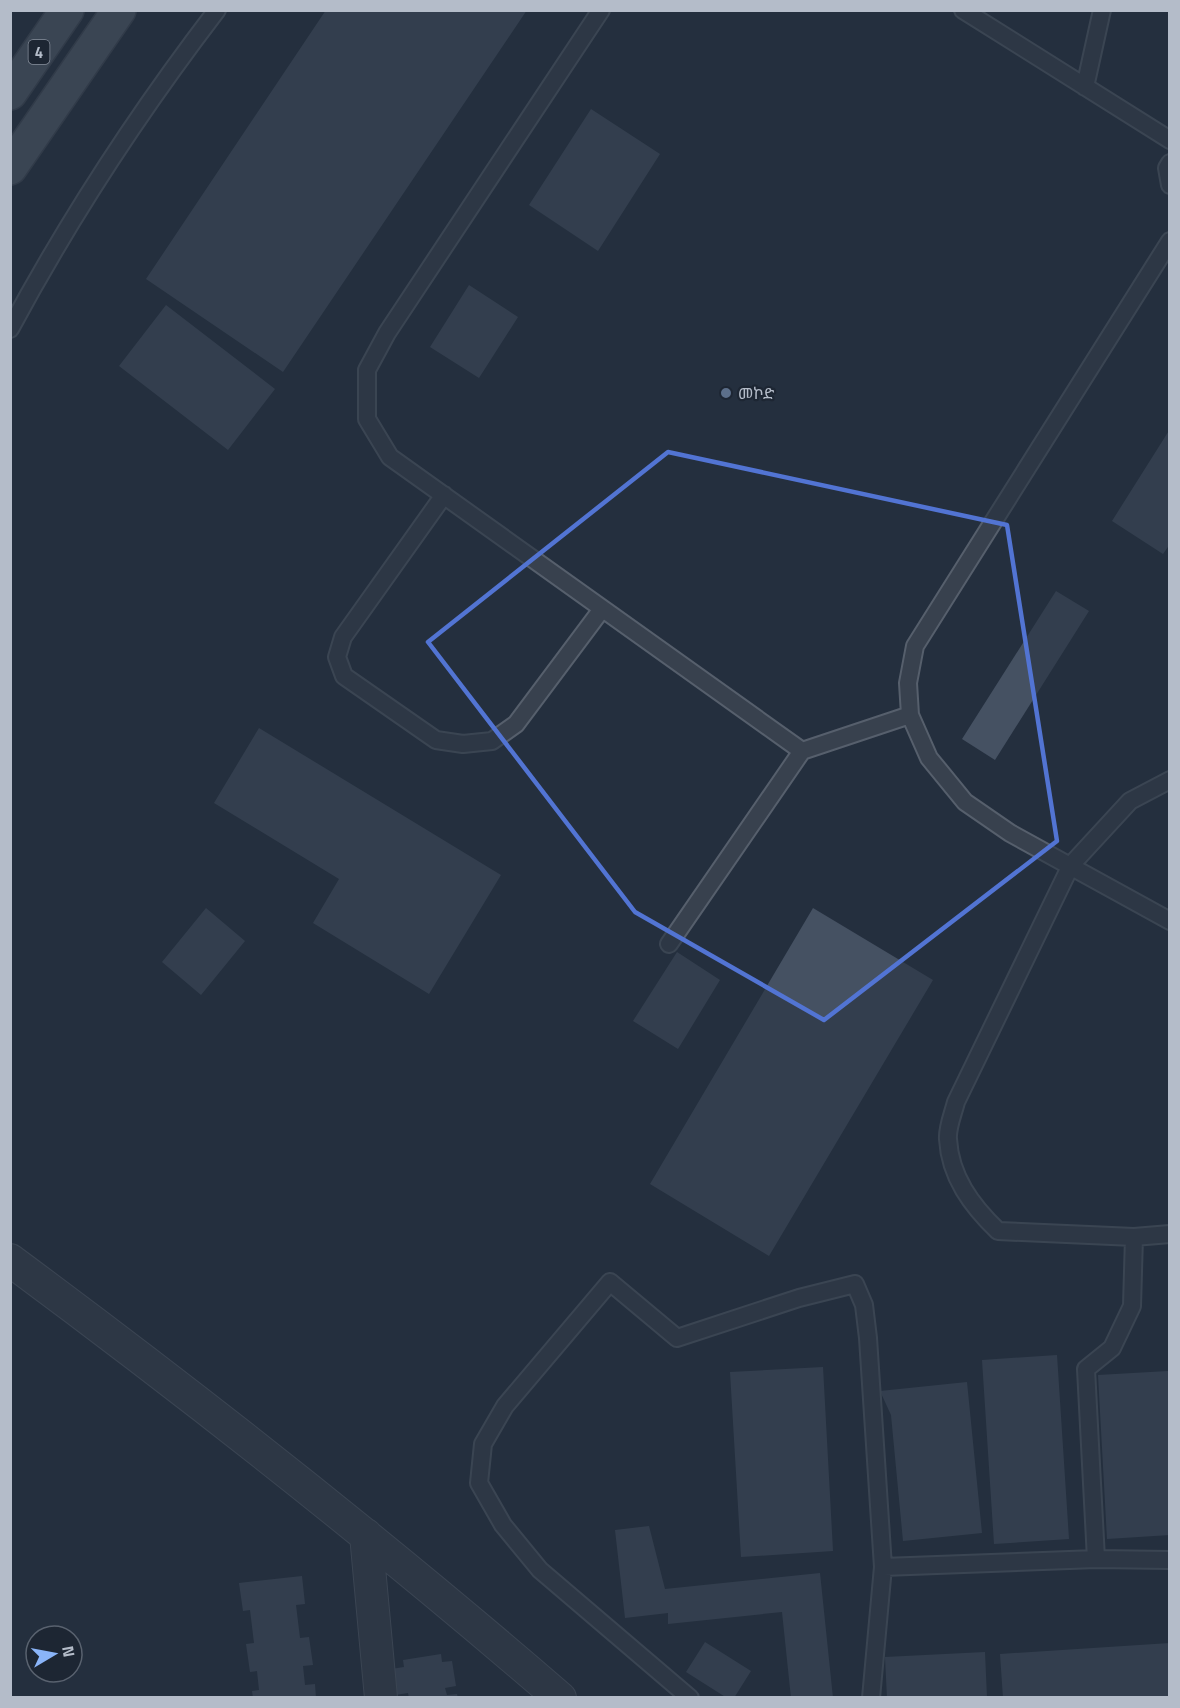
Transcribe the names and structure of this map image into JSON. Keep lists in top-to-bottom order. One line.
{"streets":{"main road":["4"]},"places":["መኮድ"],"north":"right"}
